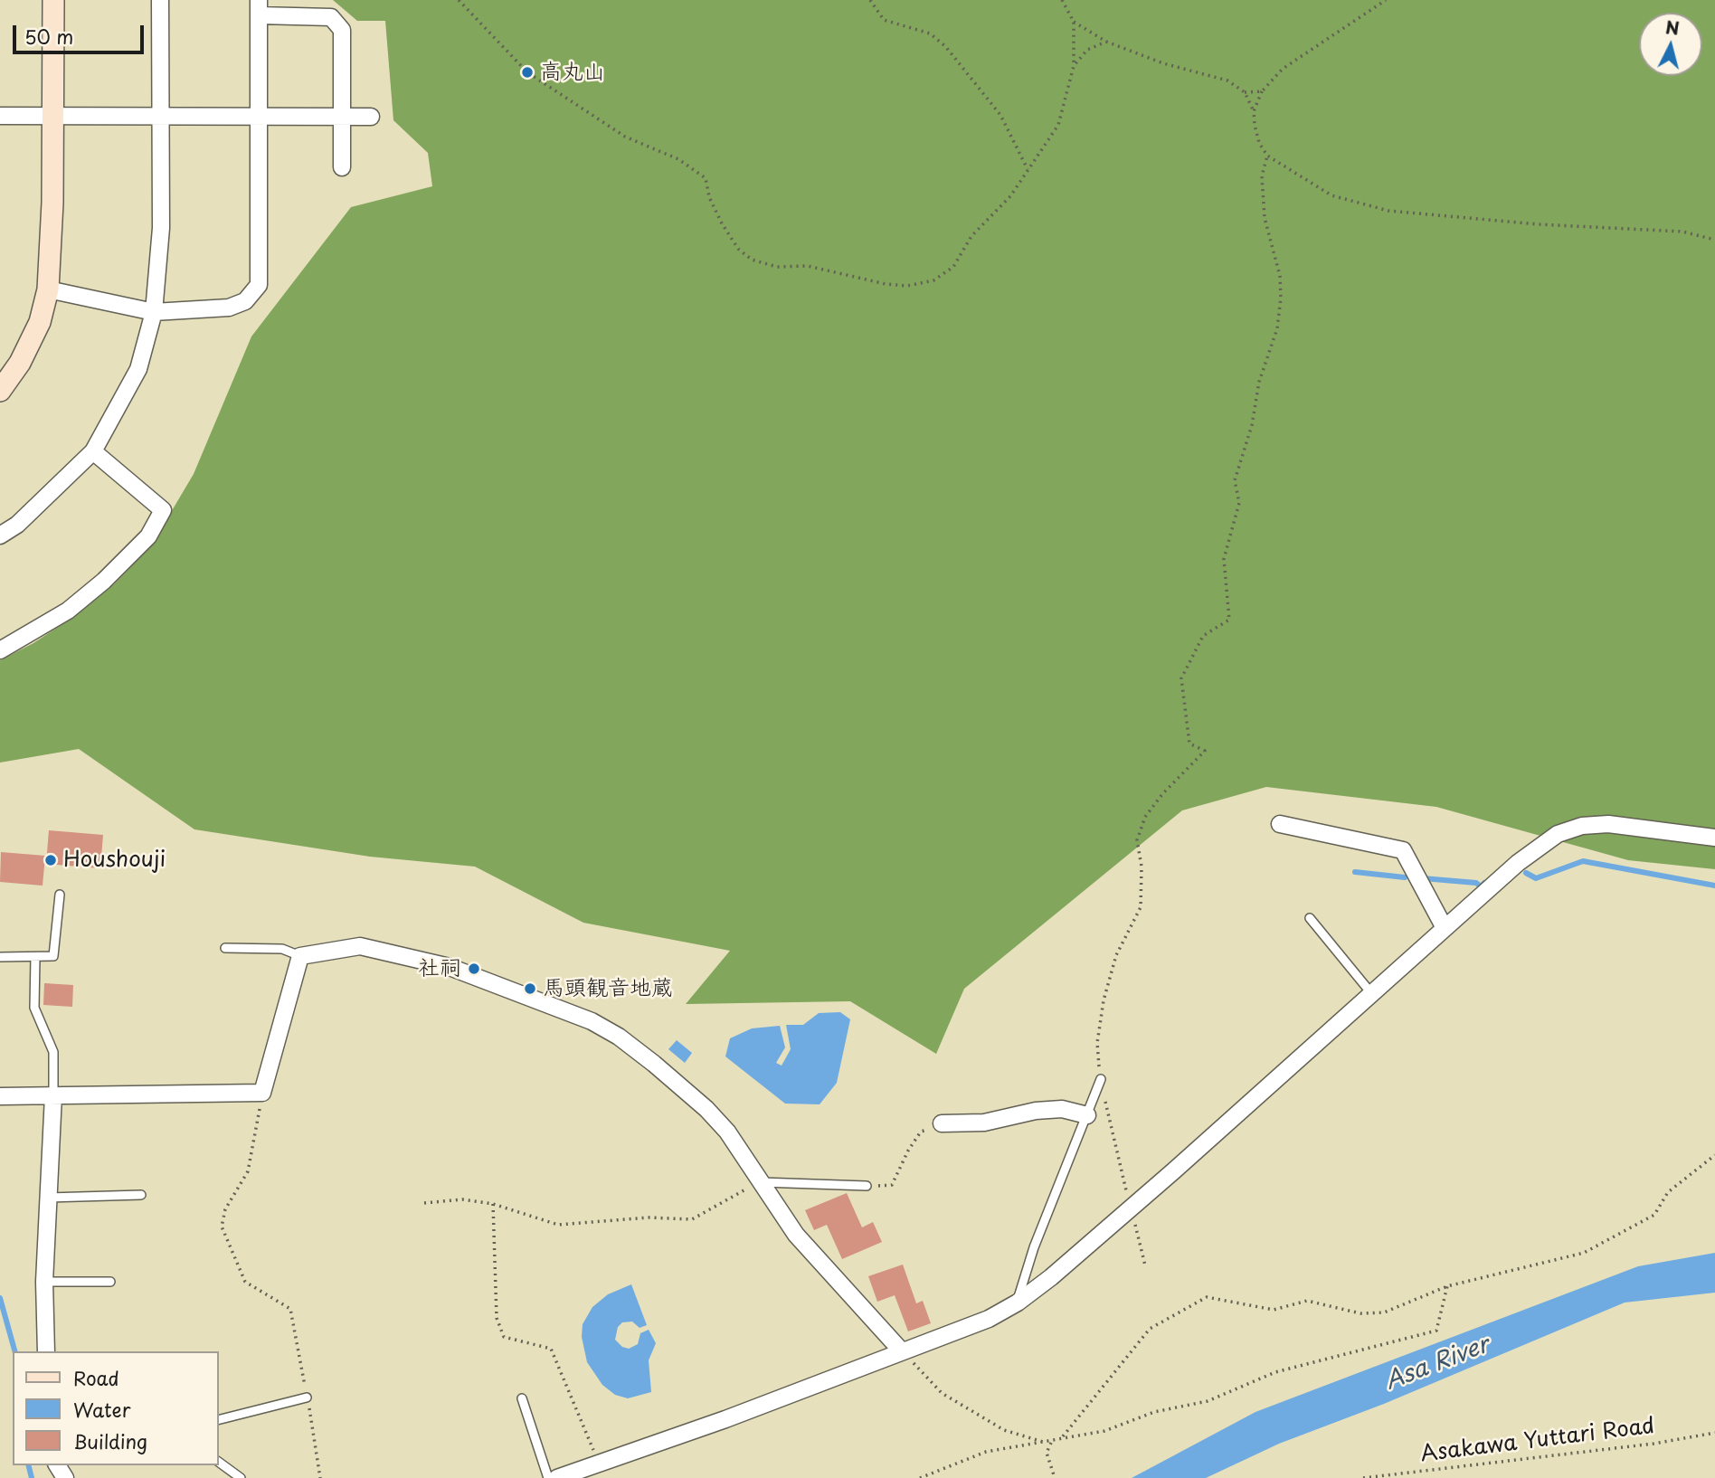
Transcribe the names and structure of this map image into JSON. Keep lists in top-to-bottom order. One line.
{"streets":{"path":["Asakawa Yuttari Road"]},"water":["Asa River"],"places":["高丸山","Houshouji","社祠","馬頭観音地蔵"],"legend":["Road","Water","Building"],"scale_bar":"50 m","north":"top"}
